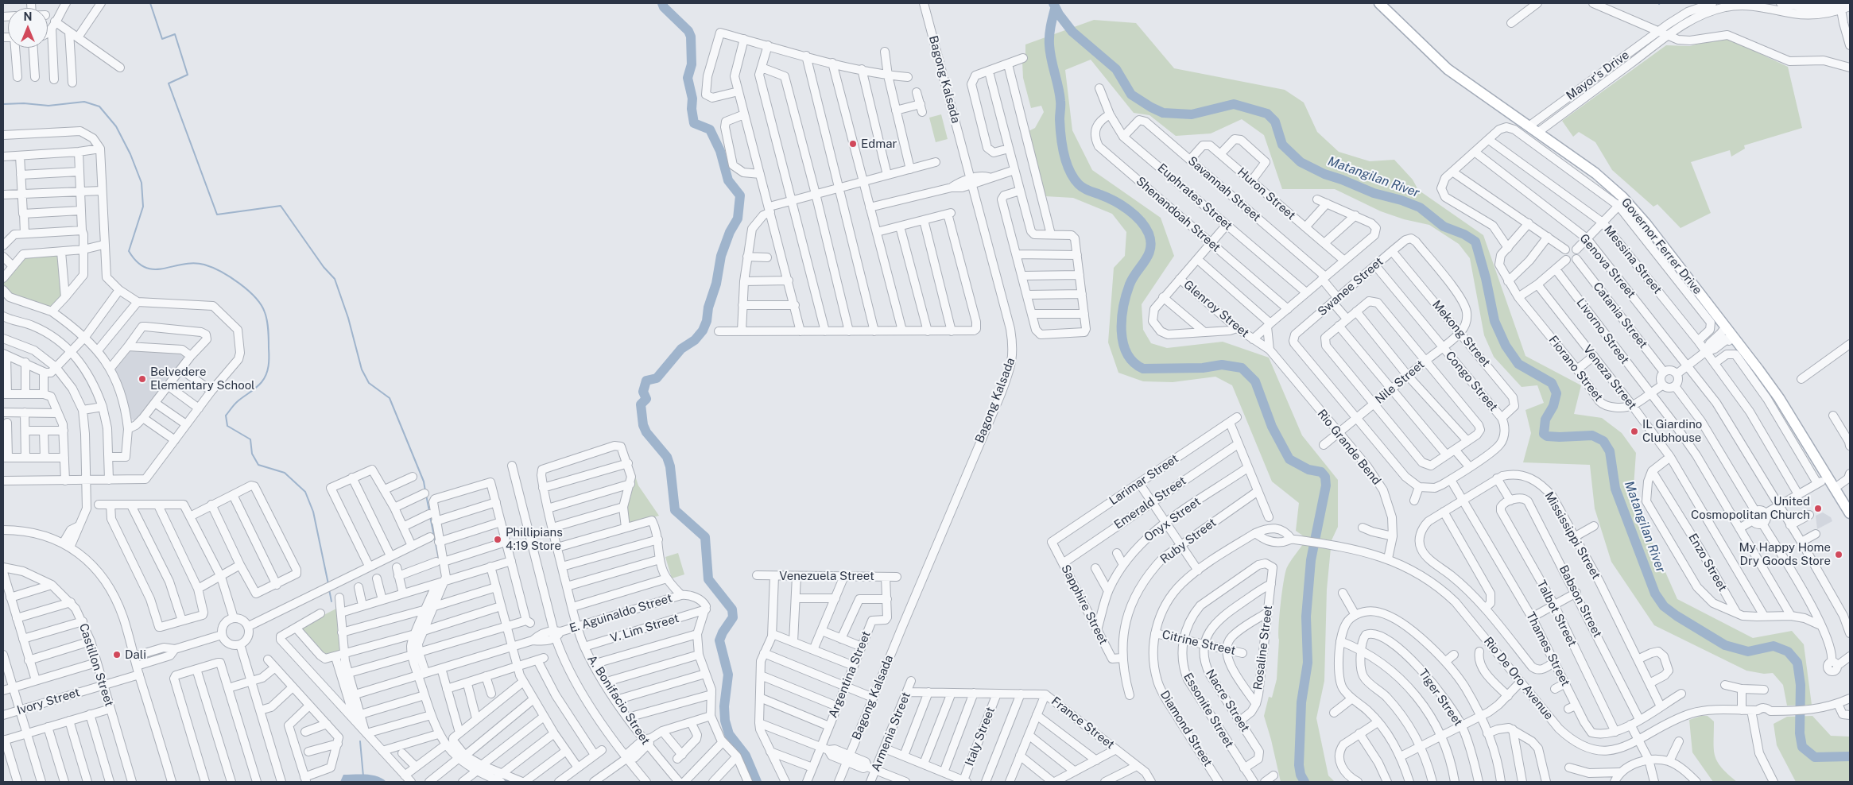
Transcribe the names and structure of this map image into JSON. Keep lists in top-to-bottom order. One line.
{"streets":{"main road":["Governor Ferrer Drive"],"street":["Mayor's Drive","Bagong Kalsada","Savannah Street","Huron Street","Euphrates Street","Shenandoah Street","Messina Street","Genova Street","Swanee Street","Glenroy Street","Catania Street","Livorno Street","Mekong Street","Fiorano Street","Veneza Street","Congo Street","Nile Street","Rio Grande Bend","Larimar Street","Emerald Street","Onyx Street","Mississippi Street","Ruby Street","Enzo Street","Venezuela Street","Babson Street","Sapphire Street","E. Aguinaldo Street","Talbot Street","V. Lim Street","Citrine Street","Rosaline Street","Thames Street","Castillon Street","Argentina Street","Rio De Oro Avenue","Tiger Street","A. Bonifacio Street","Nacre Street","Ivory Street","Essonite Street","France Street","Diamond Street","Armenia Street","Italy Street"]},"crossings":[["Mayor's Drive","Governor Ferrer Drive"],["Savannah Street","Huron Street"],["Savannah Street","Euphrates Street"],["Savannah Street","Swanee Street"],["Euphrates Street","Shenandoah Street"],["Swanee Street","Mekong Street"],["Swanee Street","Congo Street"],["Swanee Street","Nile Street"],["Glenroy Street","Rio Grande Bend"],["Catania Street","Fiorano Street"],["Livorno Street","Fiorano Street"],["Mekong Street","Congo Street"],["Mekong Street","Nile Street"],["Fiorano Street","Veneza Street"],["Congo Street","Nile Street"],["Congo Street","Thames Street"],["Nile Street","Rio Grande Bend"],["Rio Grande Bend","Rio De Oro Avenue"],["Larimar Street","Sapphire Street"],["Emerald Street","Sapphire Street"],["Onyx Street","Sapphire Street"],["Mississippi Street","Thames Street"],["Ruby Street","Sapphire Street"],["Venezuela Street","Argentina Street"],["Babson Street","Talbot Street"],["Babson Street","Thames Street"],["E. Aguinaldo Street","A. Bonifacio Street"],["Talbot Street","Thames Street"],["V. Lim Street","A. Bonifacio Street"],["Citrine Street","Nacre Street"],["Citrine Street","Essonite Street"],["Citrine Street","Diamond Street"],["Rosaline Street","Nacre Street"],["Rosaline Street","Essonite Street"],["Castillon Street","Ivory Street"],["Rio De Oro Avenue","Diamond Street"],["Nacre Street","Essonite Street"],["France Street","Armenia Street"],["France Street","Italy Street"]],"water":["Matangilan River"],"places":["Edmar","Belvedere Elementary School","IL Giardino Clubhouse","United Cosmopolitan Church","Phillipians 4:19 Store","My Happy Home Dry Goods Store","Dali"],"north":"top"}
